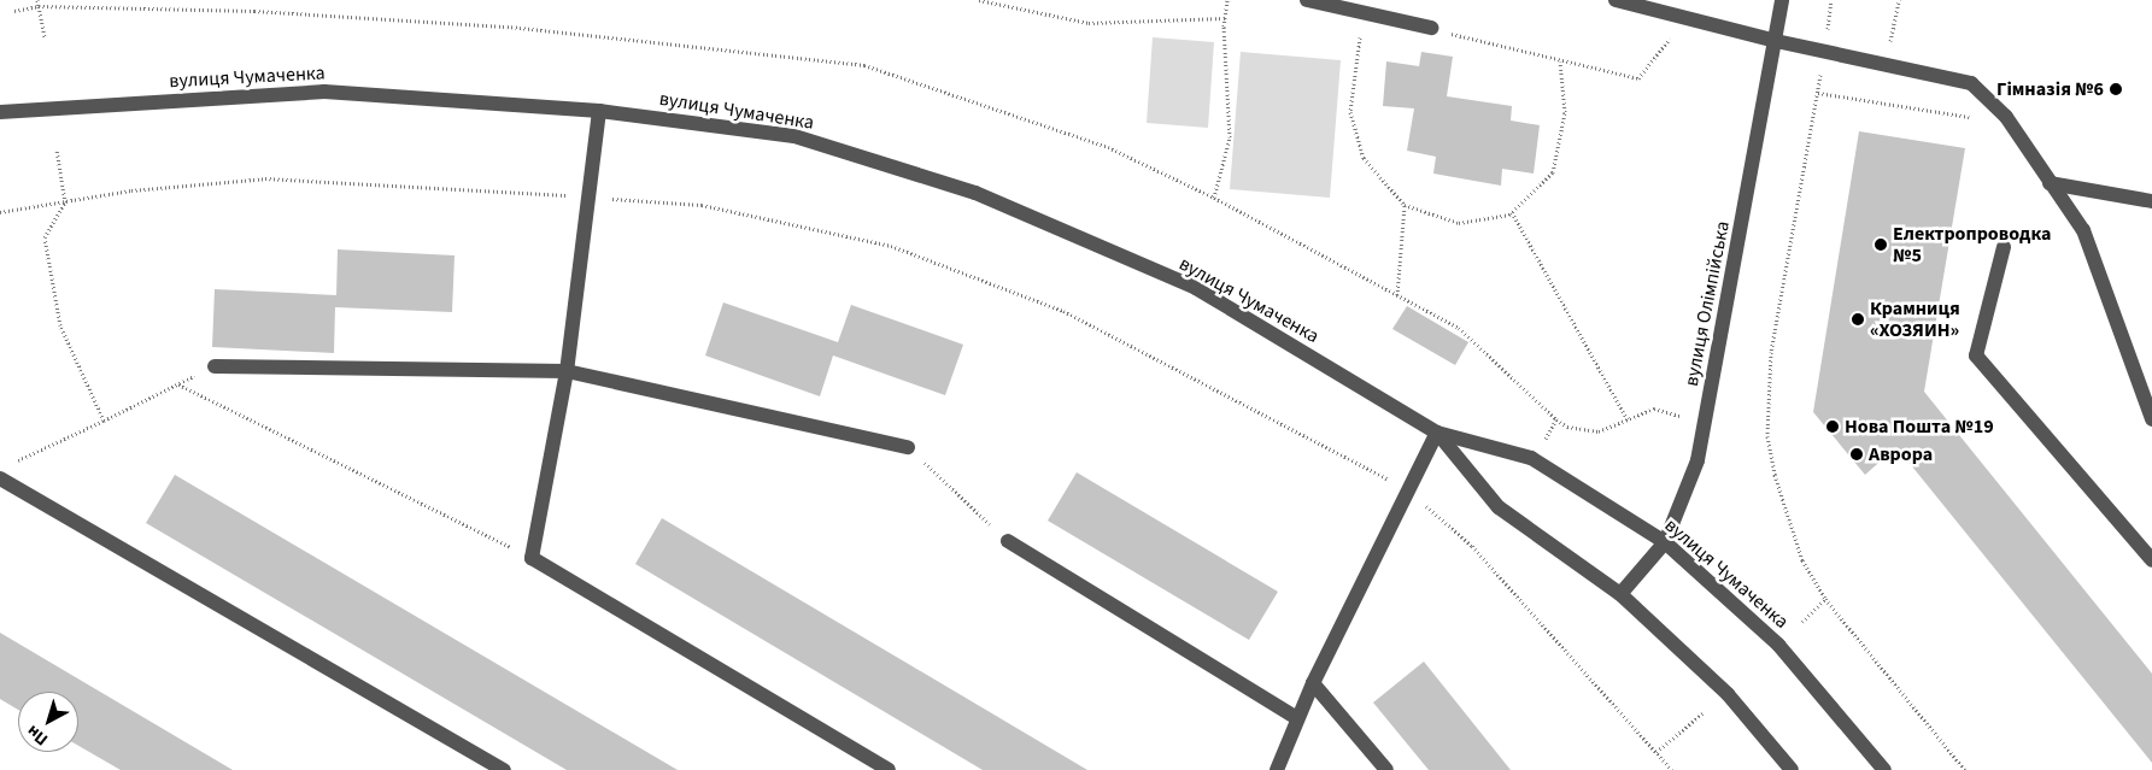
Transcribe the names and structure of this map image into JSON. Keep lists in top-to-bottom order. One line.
{"streets":{"street":["вулиця Чумаченка","вулиця Олімпійська"]},"crossings":[["вулиця Чумаченка","вулиця Олімпійська"]],"places":["Гімназія №6","Електропроводка №5","Крамниця «ХОЗЯИН»","Нова Пошта №19","Аврора"],"north":"bottom left"}
